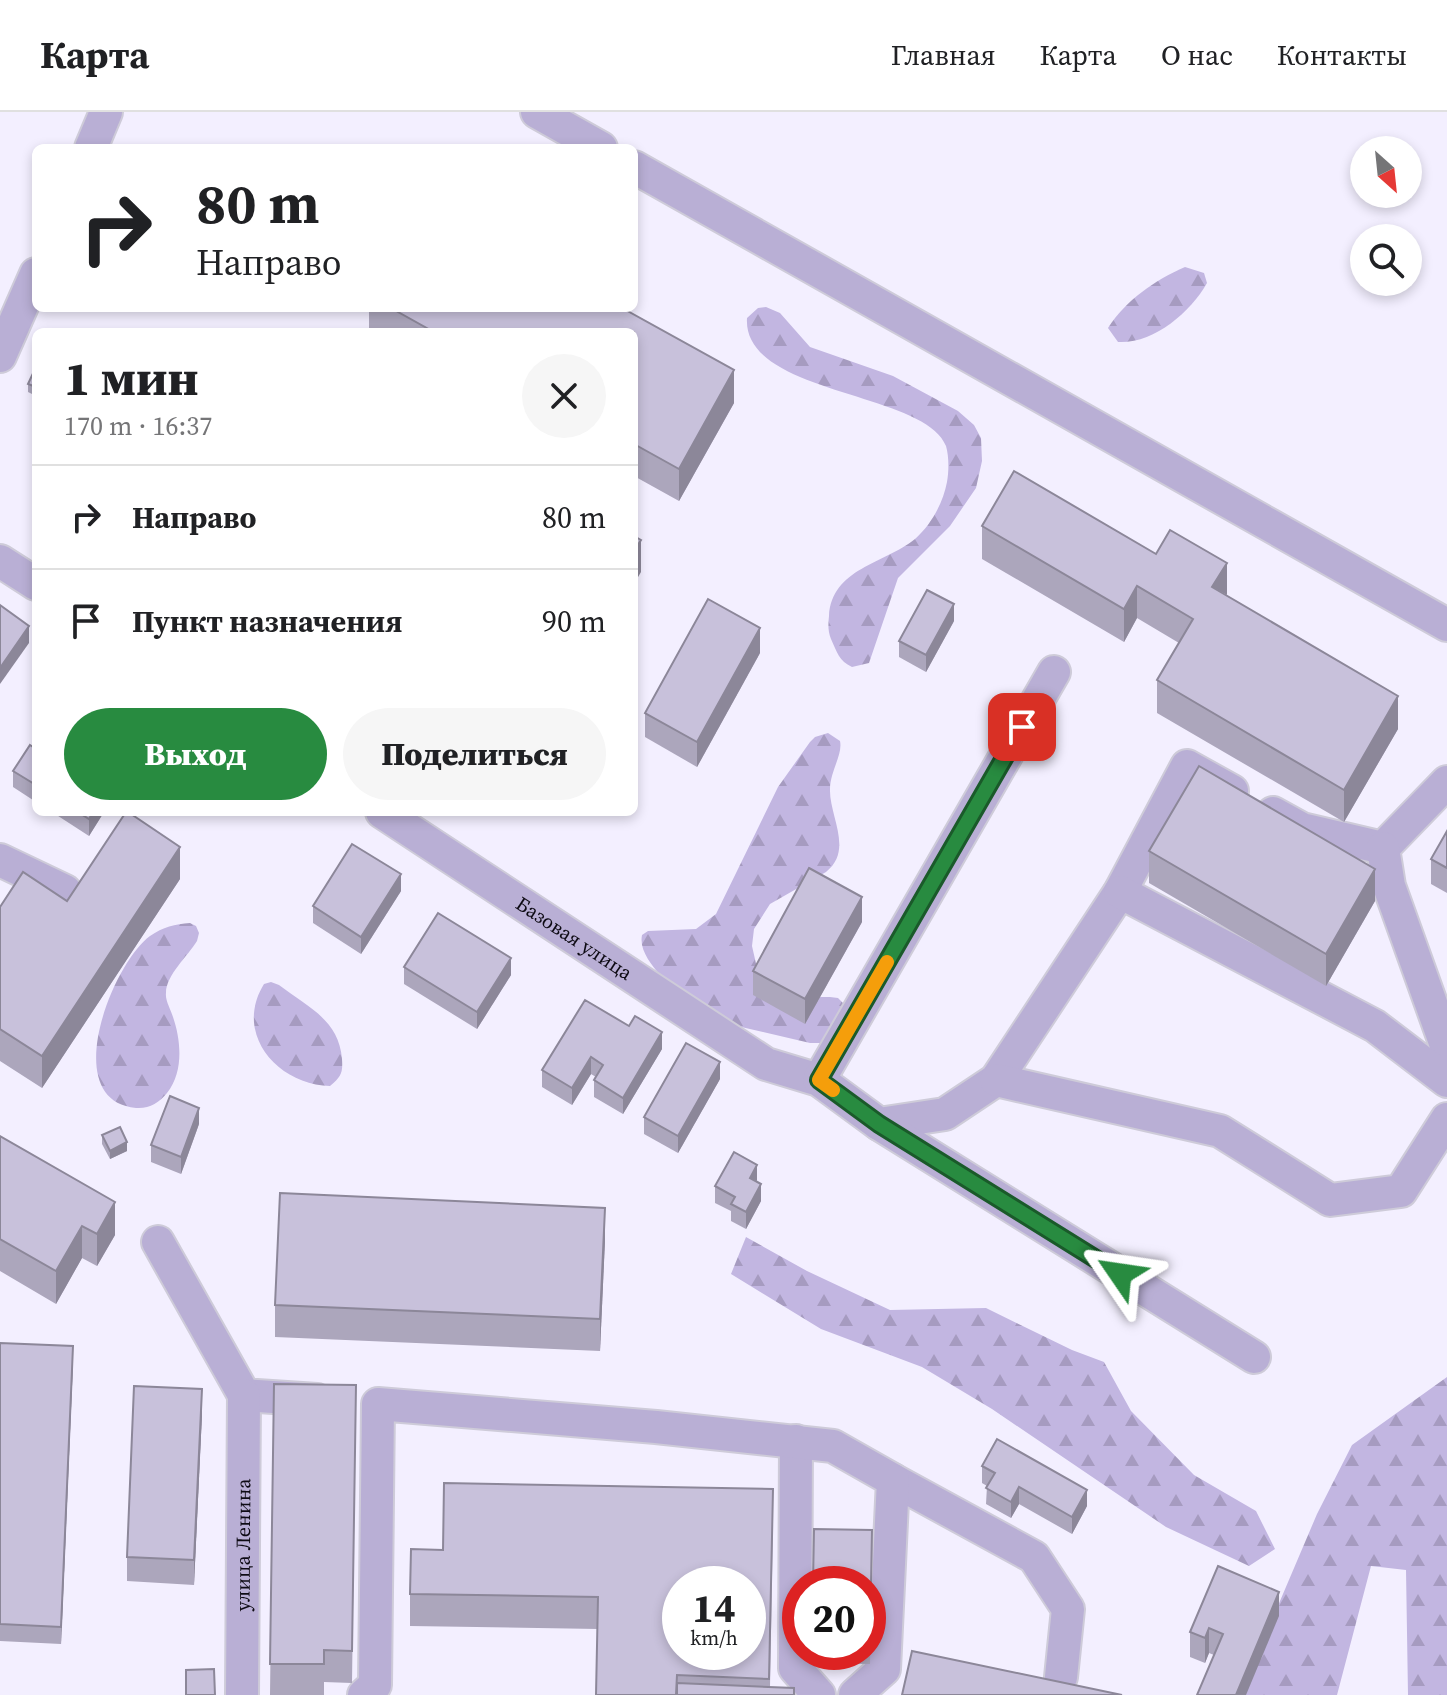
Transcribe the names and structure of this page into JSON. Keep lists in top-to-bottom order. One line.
{"streets":{"street":["Базовая улица","улица Ленина"]},"north":"bottom right","page":{"header":"Карта","nav":["Главная","Карта","О нас","Контакты"],"turn":["80 m","Направо"],"heading":["1 мин","170 m · 16:37"],"list":[{"name":"Направо","value":"80 m"},{"name":"Пункт назначения","value":"90 m"}],"buttons":["Выход","Поделиться"],"speed":"14 km/h","limit":"20"}}
